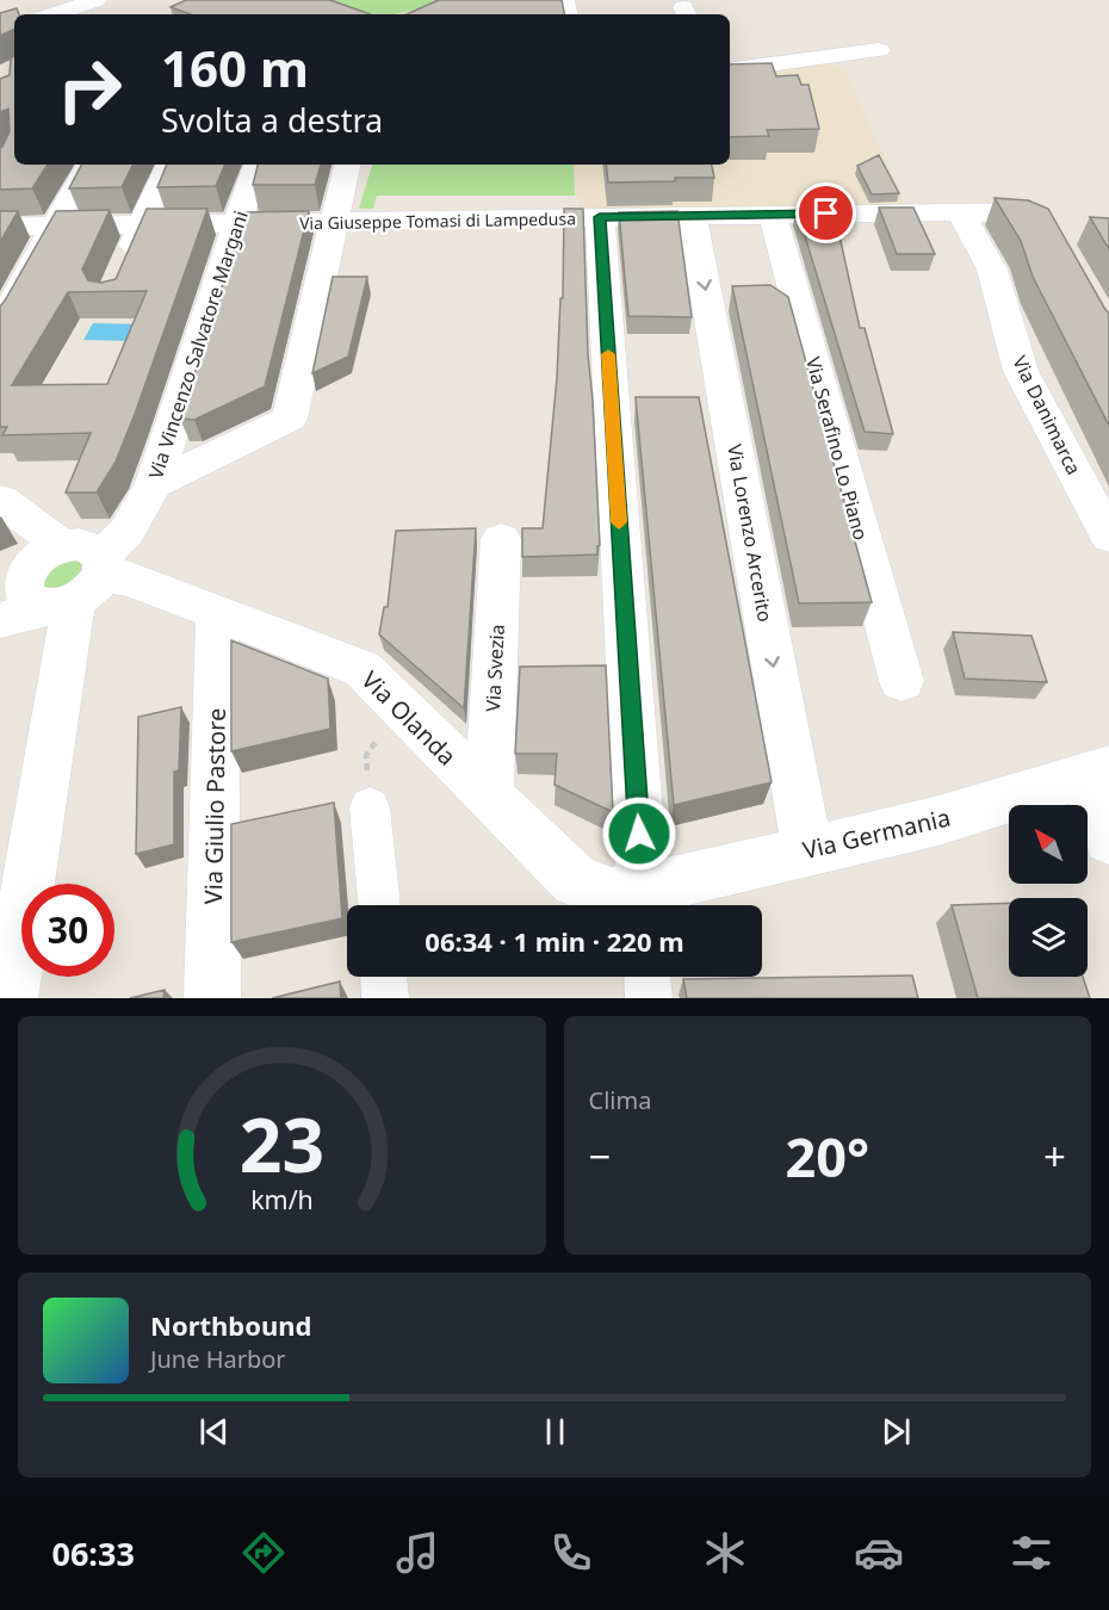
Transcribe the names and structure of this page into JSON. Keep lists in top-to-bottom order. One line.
{"streets":{"street":["Via Giuseppe Tomasi di Lampedusa","Via Vincenzo Salvatore Margani","Via Danimarca","Via Serafino Lo Piano","Via Lorenzo Arcerito","Via Svezia","Via Olanda","Via Giulio Pastore","Via Germania"]},"crossings":[["Via Giuseppe Tomasi di Lampedusa","Via Vincenzo Salvatore Margani"],["Via Giuseppe Tomasi di Lampedusa","Via Danimarca"],["Via Giuseppe Tomasi di Lampedusa","Via Serafino Lo Piano"],["Via Giuseppe Tomasi di Lampedusa","Via Lorenzo Arcerito"],["Via Vincenzo Salvatore Margani","Via Olanda"],["Via Lorenzo Arcerito","Via Germania"],["Via Svezia","Via Olanda"],["Via Olanda","Via Giulio Pastore"],["Via Olanda","Via Germania"]],"north":"top left","page":{"turn":["160 m","Svolta a destra"],"limit":"30","trip":"06:34 · 1 min · 220 m","tile":"Clima","heat":["−","20°","+"],"song":["Northbound","June Harbor"],"tabs":"06:33","gauge":["23","km/h"]}}
